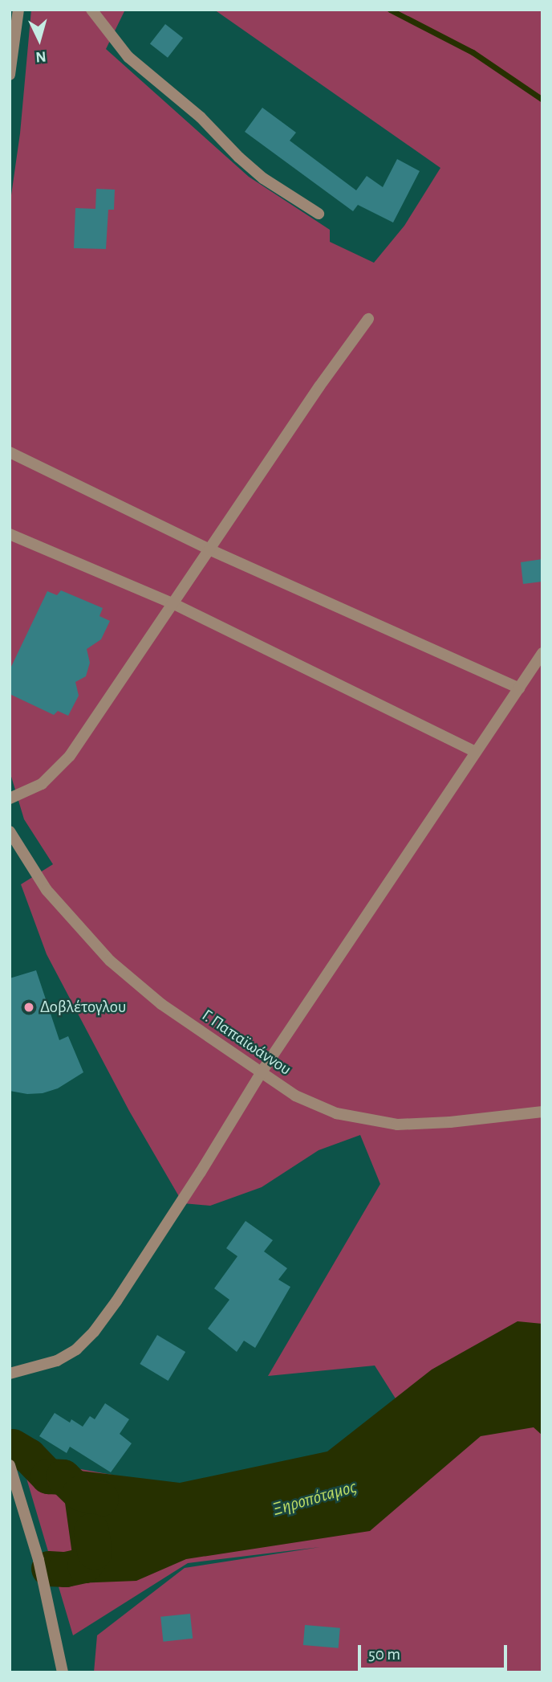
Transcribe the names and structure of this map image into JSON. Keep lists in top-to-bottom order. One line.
{"streets":{"street":["Γ. Παπαϊωάννου"]},"water":["Ξηροπόταμος"],"places":["Δοβλέτογλου"],"scale_bar":"50 m","north":"bottom"}
